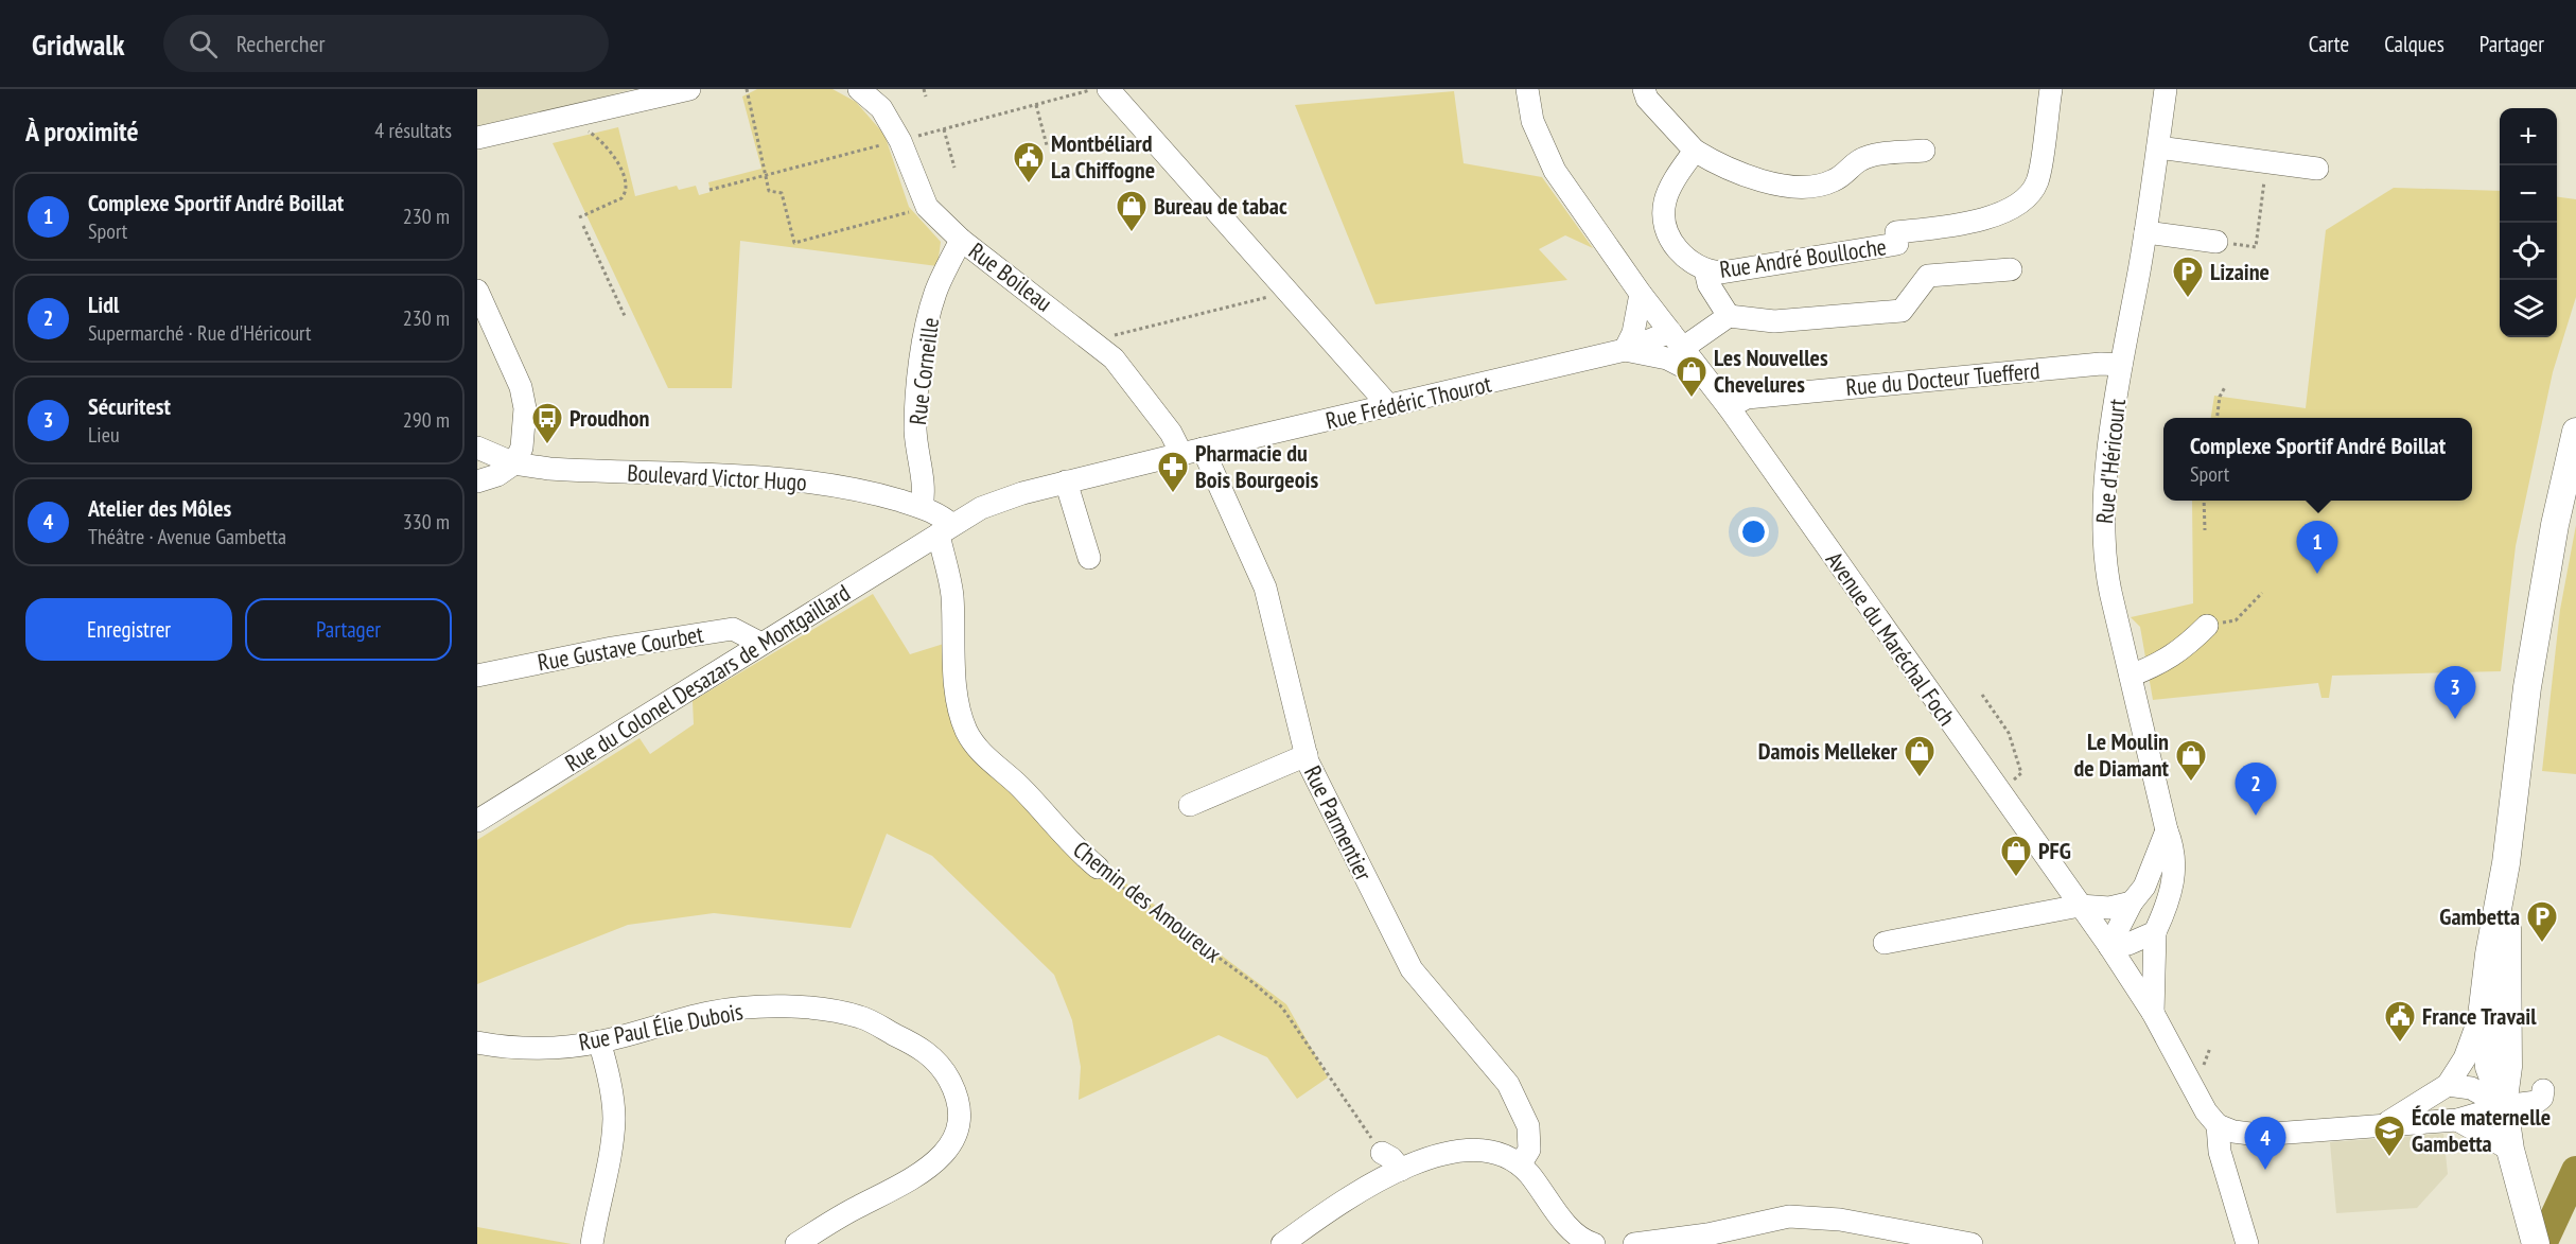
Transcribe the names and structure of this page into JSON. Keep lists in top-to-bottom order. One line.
{"streets":{"street":["Rue André Boulloche","Rue Boileau","Rue Corneille","Rue du Docteur Tuefferd","Rue Frédéric Thourot","Rue d'Héricourt","Boulevard Victor Hugo","Avenue du Maréchal Foch","Rue Gustave Courbet","Rue du Colonel Desazars de Montgaillard","Rue Parmentier","Chemin des Amoureux","Rue Paul Élie Dubois"]},"crossings":[["Rue Boileau","Rue Corneille"],["Rue Boileau","Rue Frédéric Thourot"],["Rue Boileau","Rue Parmentier"],["Rue Corneille","Boulevard Victor Hugo"],["Rue du Docteur Tuefferd","Rue d'Héricourt"],["Rue du Docteur Tuefferd","Avenue du Maréchal Foch"],["Rue Frédéric Thourot","Boulevard Victor Hugo"],["Rue Frédéric Thourot","Avenue du Maréchal Foch"],["Rue Frédéric Thourot","Rue du Colonel Desazars de Montgaillard"],["Rue Frédéric Thourot","Rue Parmentier"],["Rue Frédéric Thourot","Chemin des Amoureux"],["Rue d'Héricourt","Avenue du Maréchal Foch"],["Boulevard Victor Hugo","Rue du Colonel Desazars de Montgaillard"],["Boulevard Victor Hugo","Chemin des Amoureux"],["Rue Gustave Courbet","Rue du Colonel Desazars de Montgaillard"],["Rue du Colonel Desazars de Montgaillard","Chemin des Amoureux"]],"places":{"public building":["Montbéliard La Chiffogne","France Travail"],"shop":["Bureau de tabac","Les Nouvelles Chevelures","Damois Melleker","Le Moulin de Diamant","PFG"],"parking":["Lizaine","Gambetta"],"bus stop":["Proudhon"],"pharmacy":["Pharmacie du Bois Bourgeois"],"school or university":["École maternelle Gambetta"]},"page":{"header":"Gridwalk","search":"Rechercher","nav":["Carte","Calques","Partager"],"heading":["À proximité","4 résultats"],"map_buttons":["+","−"],"list":[{"mark":"1","name":"Complexe Sportif André Boillat","note":"Sport","value":"230 m"},{"mark":"2","name":"Lidl","note":"Supermarché · Rue d'Héricourt","value":"230 m"},{"mark":"3","name":"Sécuritest","note":"Lieu","value":"290 m"},{"mark":"4","name":"Atelier des Môles","note":"Théâtre · Avenue Gambetta","value":"330 m"}],"popup":["Complexe Sportif André Boillat","Sport"],"pins":["1","3","2","4"],"buttons":["Enregistrer","Partager"]}}
